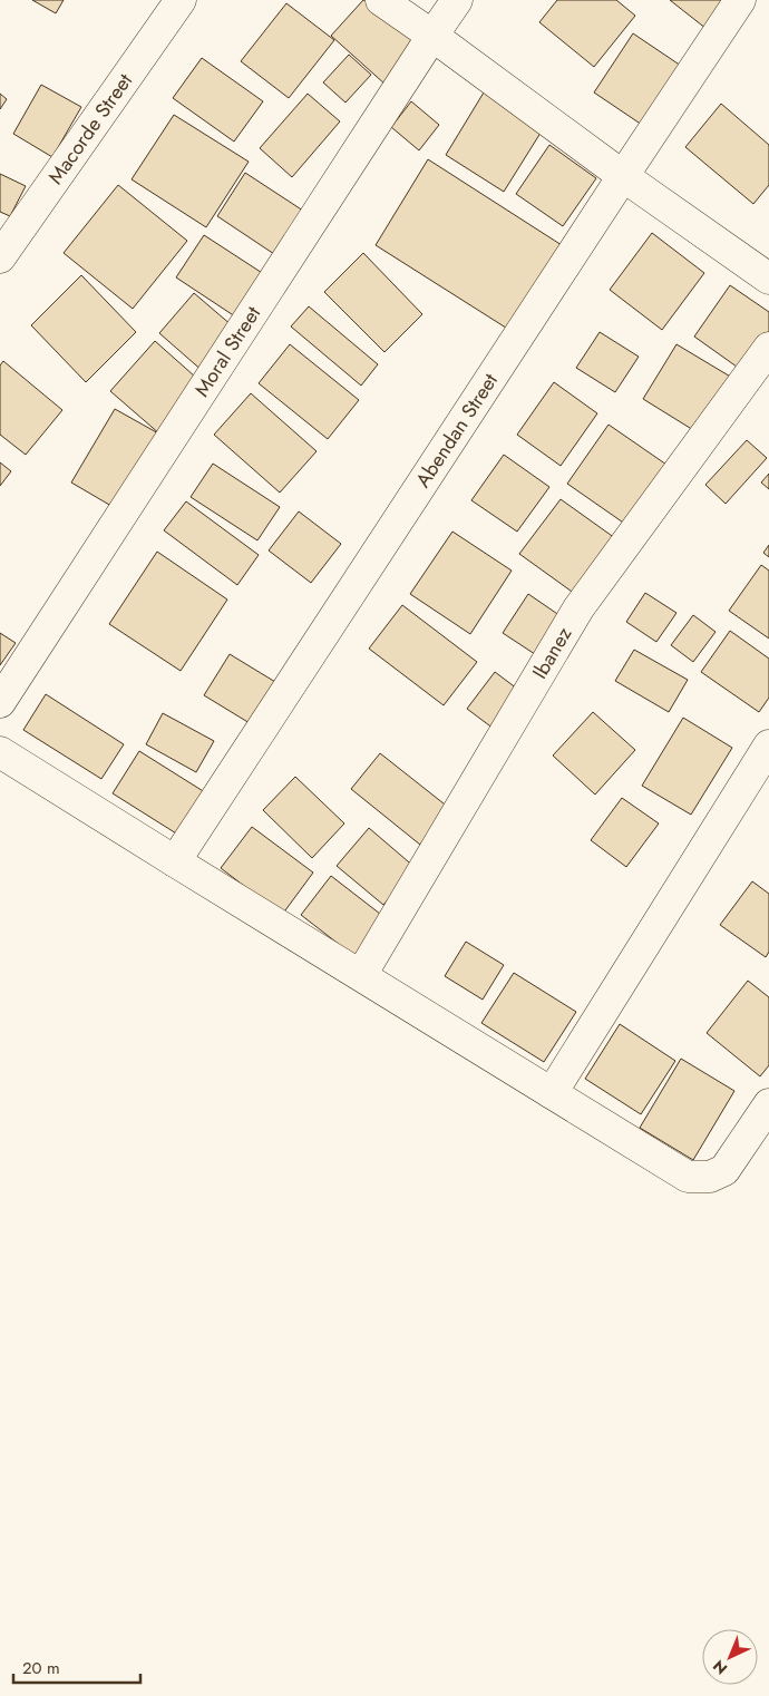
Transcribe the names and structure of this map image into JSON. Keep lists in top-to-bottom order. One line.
{"streets":{"street":["Macorde Street","Moral Street","Abendan Street","Ibanez"]},"scale_bar":"20 m","north":"bottom left"}
